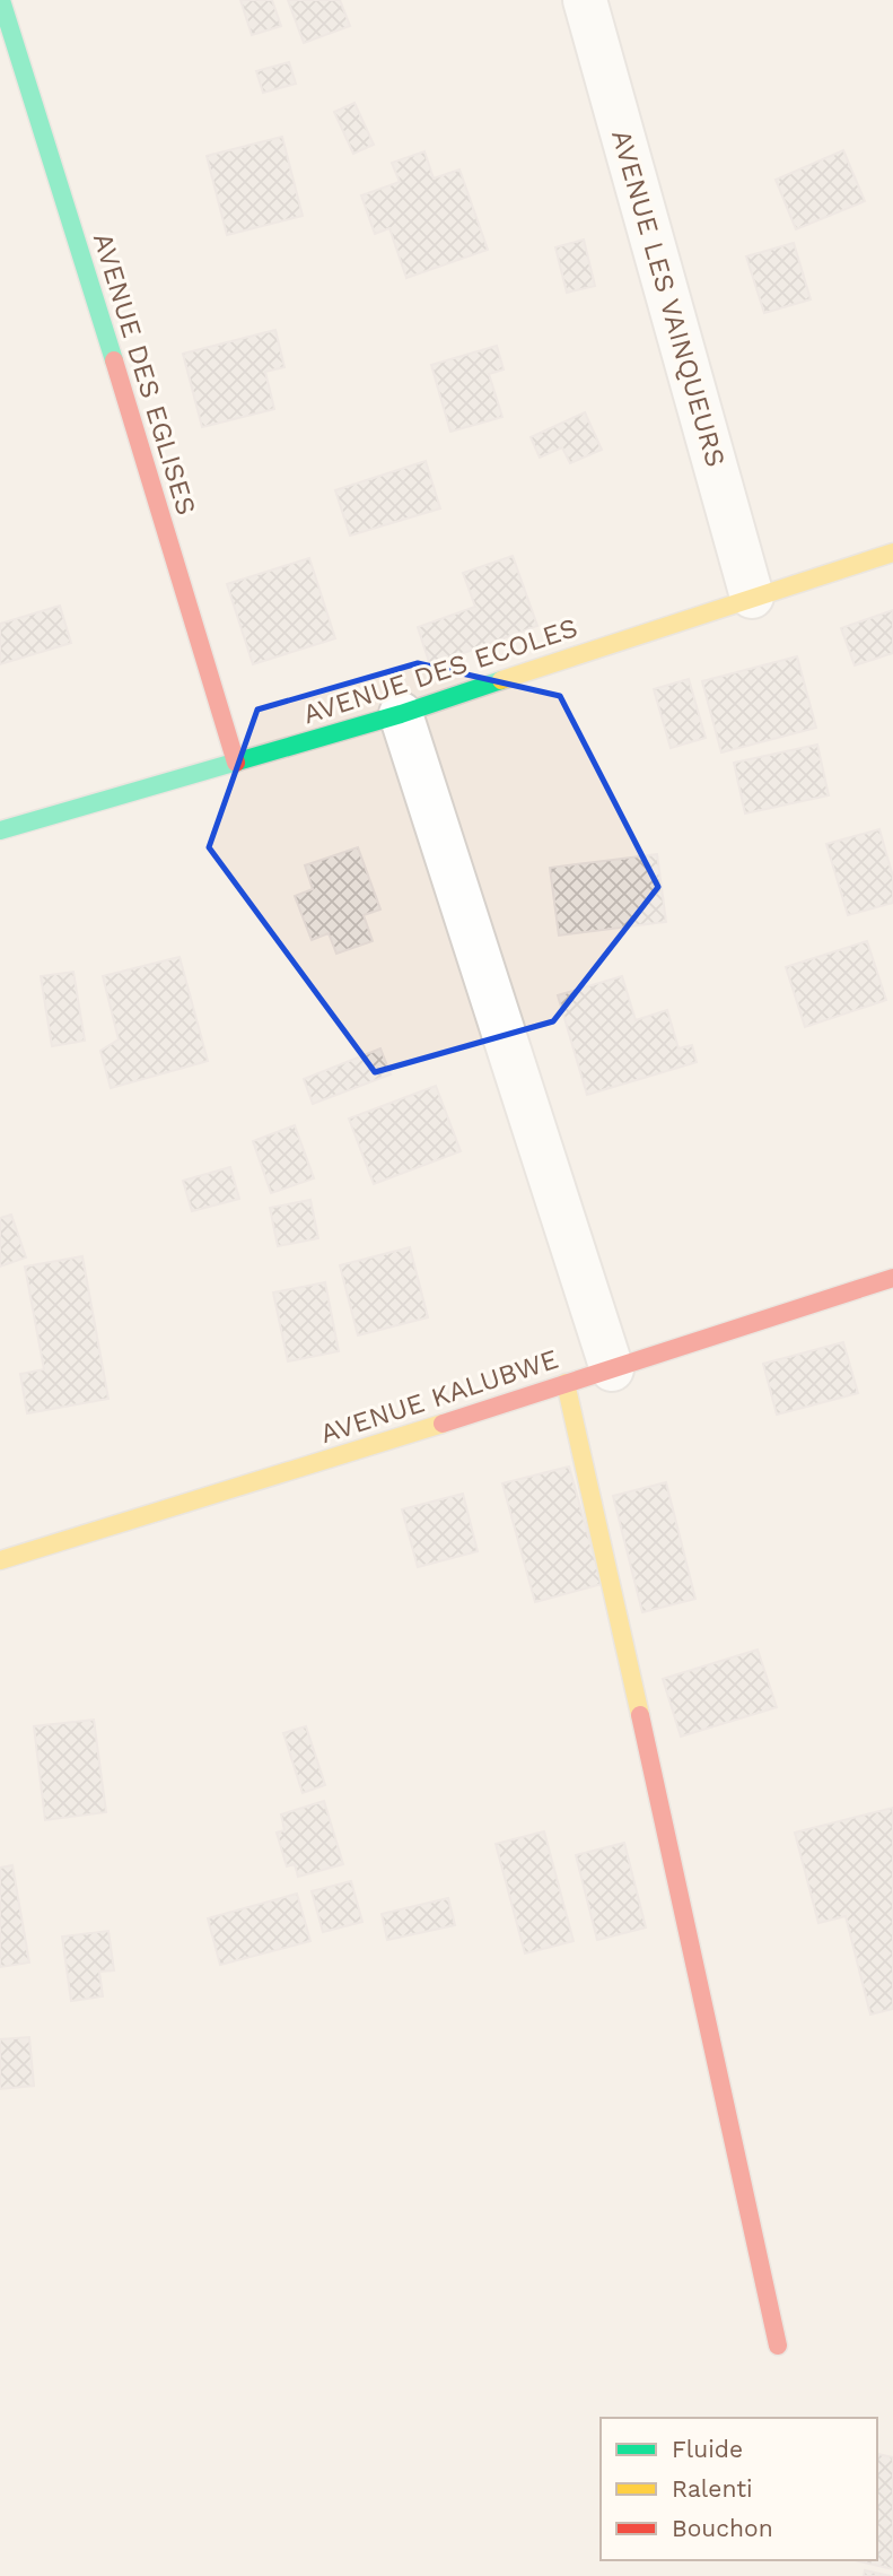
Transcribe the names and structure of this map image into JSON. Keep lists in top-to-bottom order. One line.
{"streets":{"street":["AVENUE LES VAINQUEURS","AVENUE DES EGLISES","AVENUE DES ECOLES","AVENUE KALUBWE"]},"crossings":[["AVENUE LES VAINQUEURS","AVENUE DES ECOLES"],["AVENUE DES EGLISES","AVENUE DES ECOLES"]],"legend":["Fluide","Ralenti","Bouchon"]}
